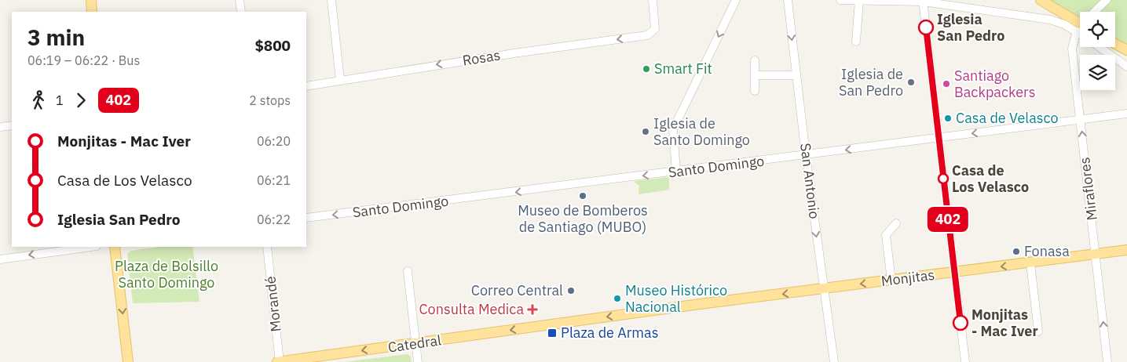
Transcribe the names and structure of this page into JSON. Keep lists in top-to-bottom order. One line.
{"streets":{"main road":["Monjitas","Catedral"],"street":["Rosas","Santo Domingo","San Antonio","Miraflores","Morandé"]},"crossings":[["Santo Domingo","San Antonio"],["Santo Domingo","Miraflores"],["San Antonio","Monjitas"],["Miraflores","Monjitas"],["Monjitas","Catedral"],["Morandé","Catedral"]],"one_way":["Rosas","Santo Domingo","Miraflores","Monjitas","Catedral"],"parks":["Plaza de Bolsillo Santo Domingo"],"places":{"other":["Iglesia San Pedro","Smart Fit","Iglesia de San Pedro","Santiago Backpackers","Casa de Velasco","Iglesia de Santo Domingo","Casa de Los Velasco","Museo de Bomberos de Santiago (MUBO)","Fonasa","Correo Central","Museo Histórico Nacional","Monjitas - Mac Iver"],"health":["Consulta Medica"],"transit":["Plaza de Armas"]},"lines":["bus line 402"],"page":{"on_map":"402","heading":["3 min","06:19 – 06:22 · Bus","$800"],"legs":["1","402","2 stops"],"list":[{"name":"Monjitas - Mac Iver","value":"06:20"},{"name":"Casa de Los Velasco","value":"06:21"},{"name":"Iglesia San Pedro","value":"06:22"}]}}
